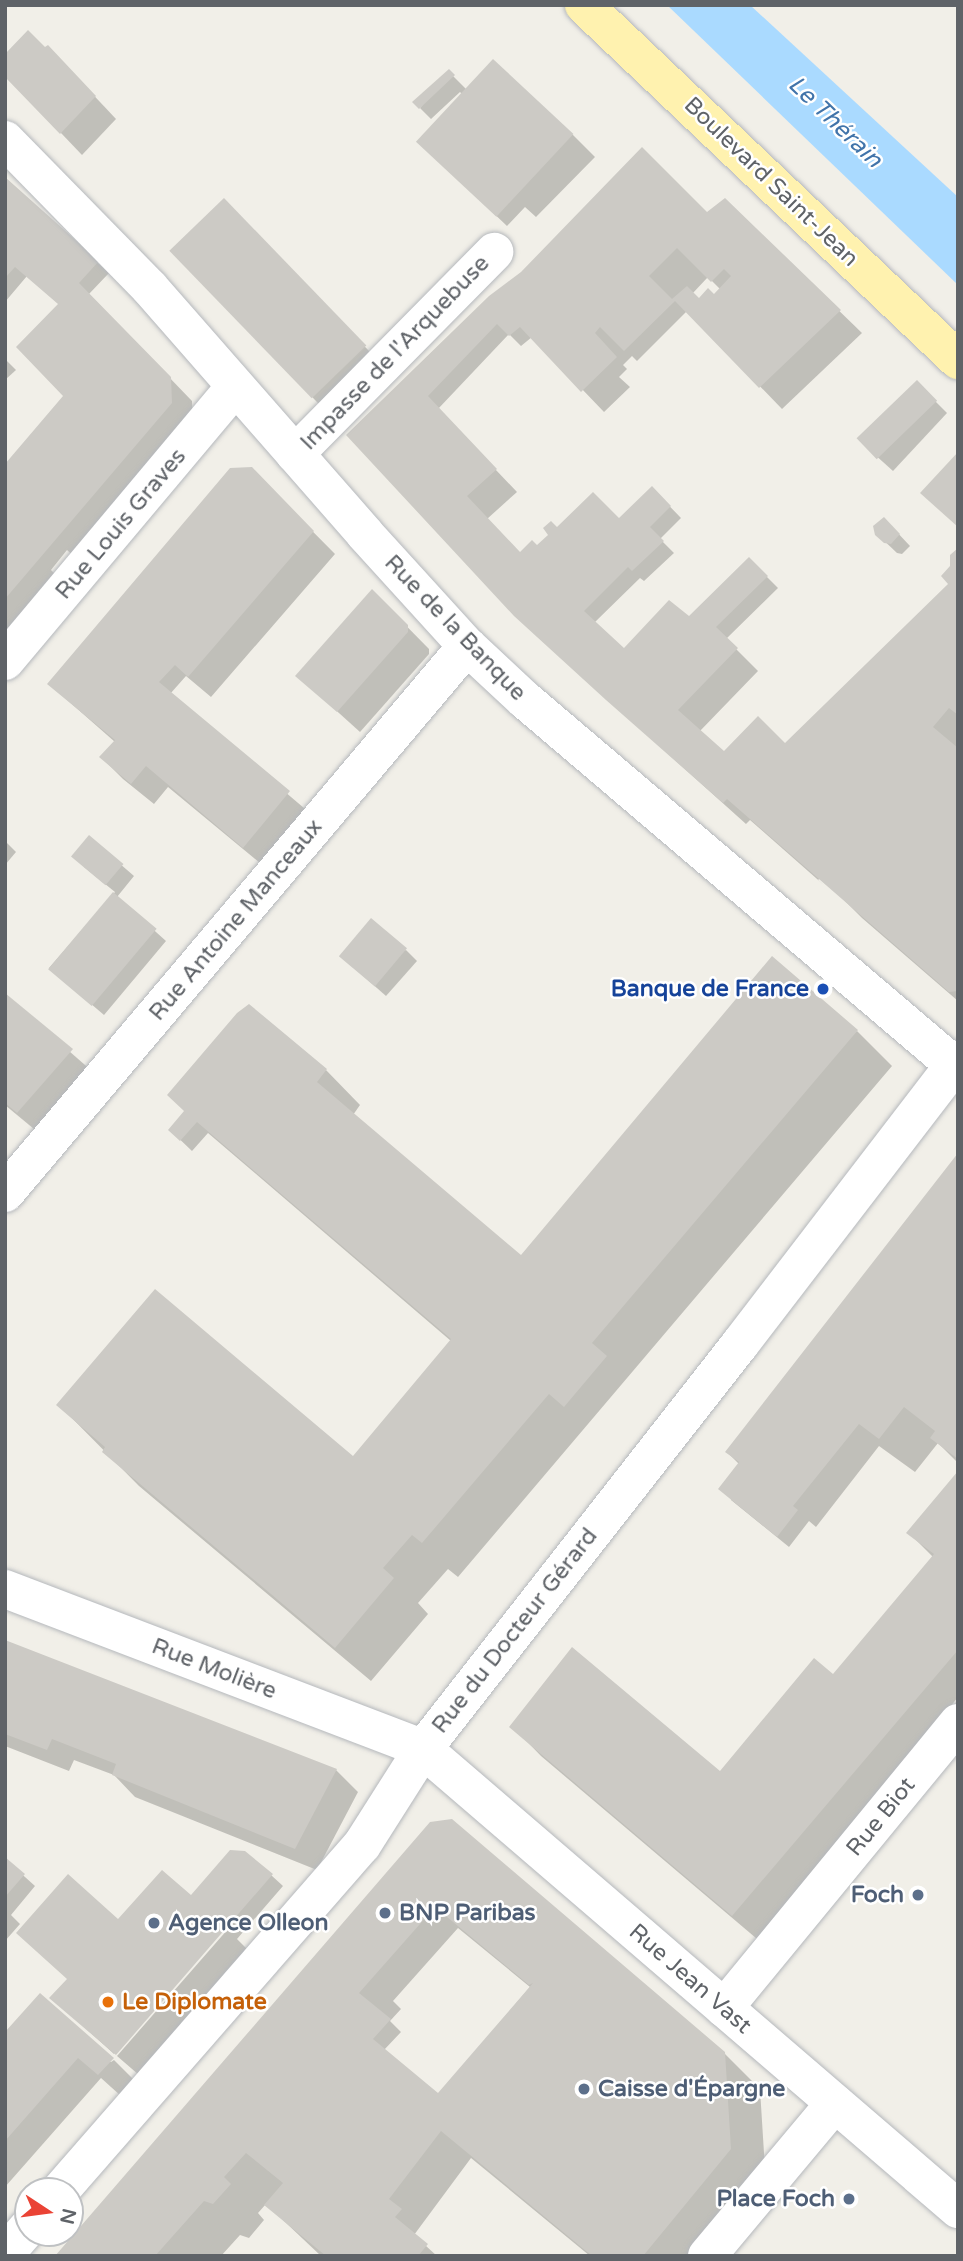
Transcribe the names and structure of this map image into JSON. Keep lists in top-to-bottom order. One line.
{"streets":{"main road":["Boulevard Saint-Jean"],"street":["Impasse de l'Arquebuse","Rue Louis Graves","Rue de la Banque","Rue Antoine Manceaux","Rue du Docteur Gérard","Rue Molière","Rue Biot","Rue Jean Vast"]},"crossings":[["Impasse de l'Arquebuse","Rue de la Banque"],["Rue Louis Graves","Rue de la Banque"],["Rue de la Banque","Rue Antoine Manceaux"],["Rue de la Banque","Rue du Docteur Gérard"],["Rue du Docteur Gérard","Rue Molière"],["Rue du Docteur Gérard","Rue Jean Vast"],["Rue Molière","Rue Jean Vast"],["Rue Biot","Rue Jean Vast"]],"water":["Le Thérain"],"places":["Banque de France","Foch","BNP Paribas","Agence Olleon","Le Diplomate","Caisse d'Épargne","Place Foch"],"north":"right"}
